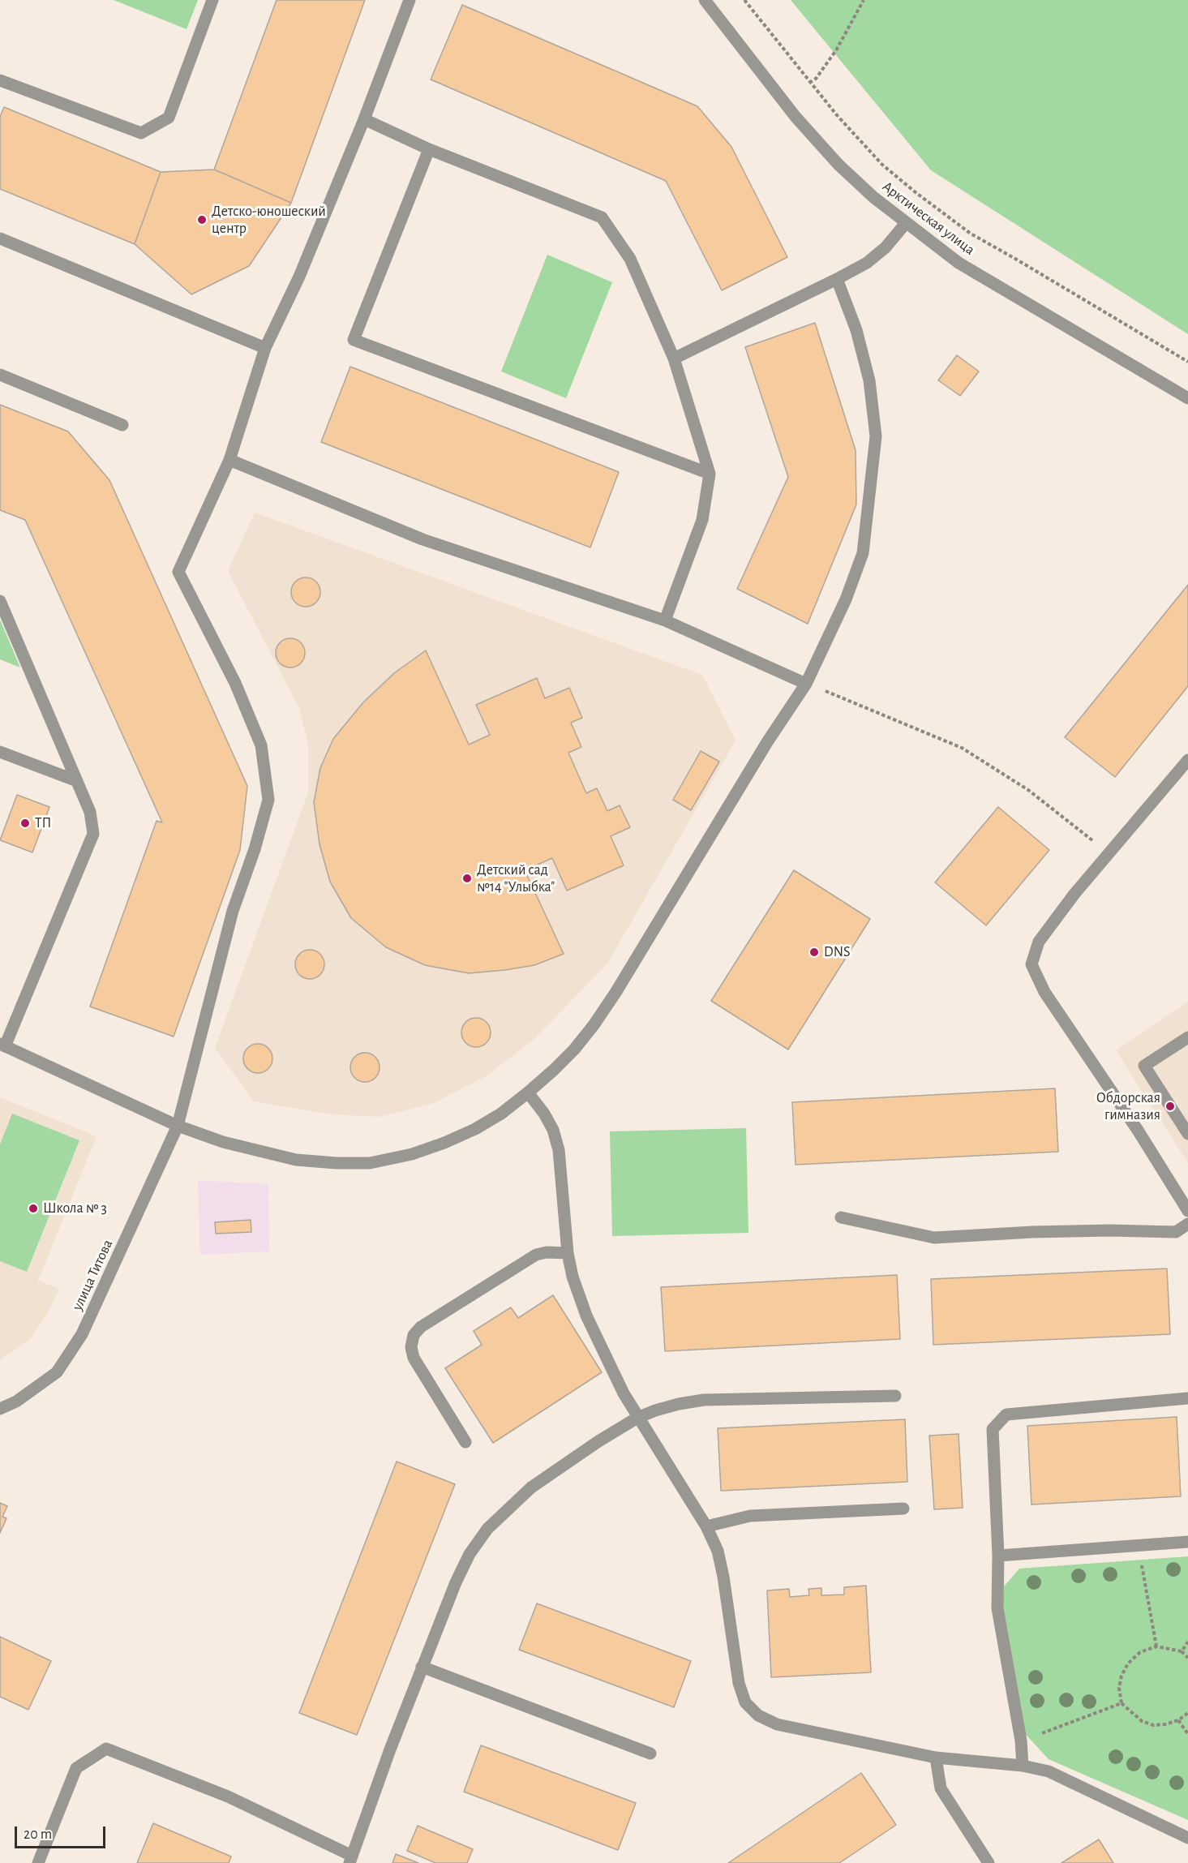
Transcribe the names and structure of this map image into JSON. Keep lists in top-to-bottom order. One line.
{"streets":{"street":["Арктическая улица","улица Титова"]},"places":["Детско-юношеский центр","ТП","Детский сад №14 \"Улыбка\"","DNS","Обдорская гимназия","Школа № 3"],"scale_bar":"20 m"}
